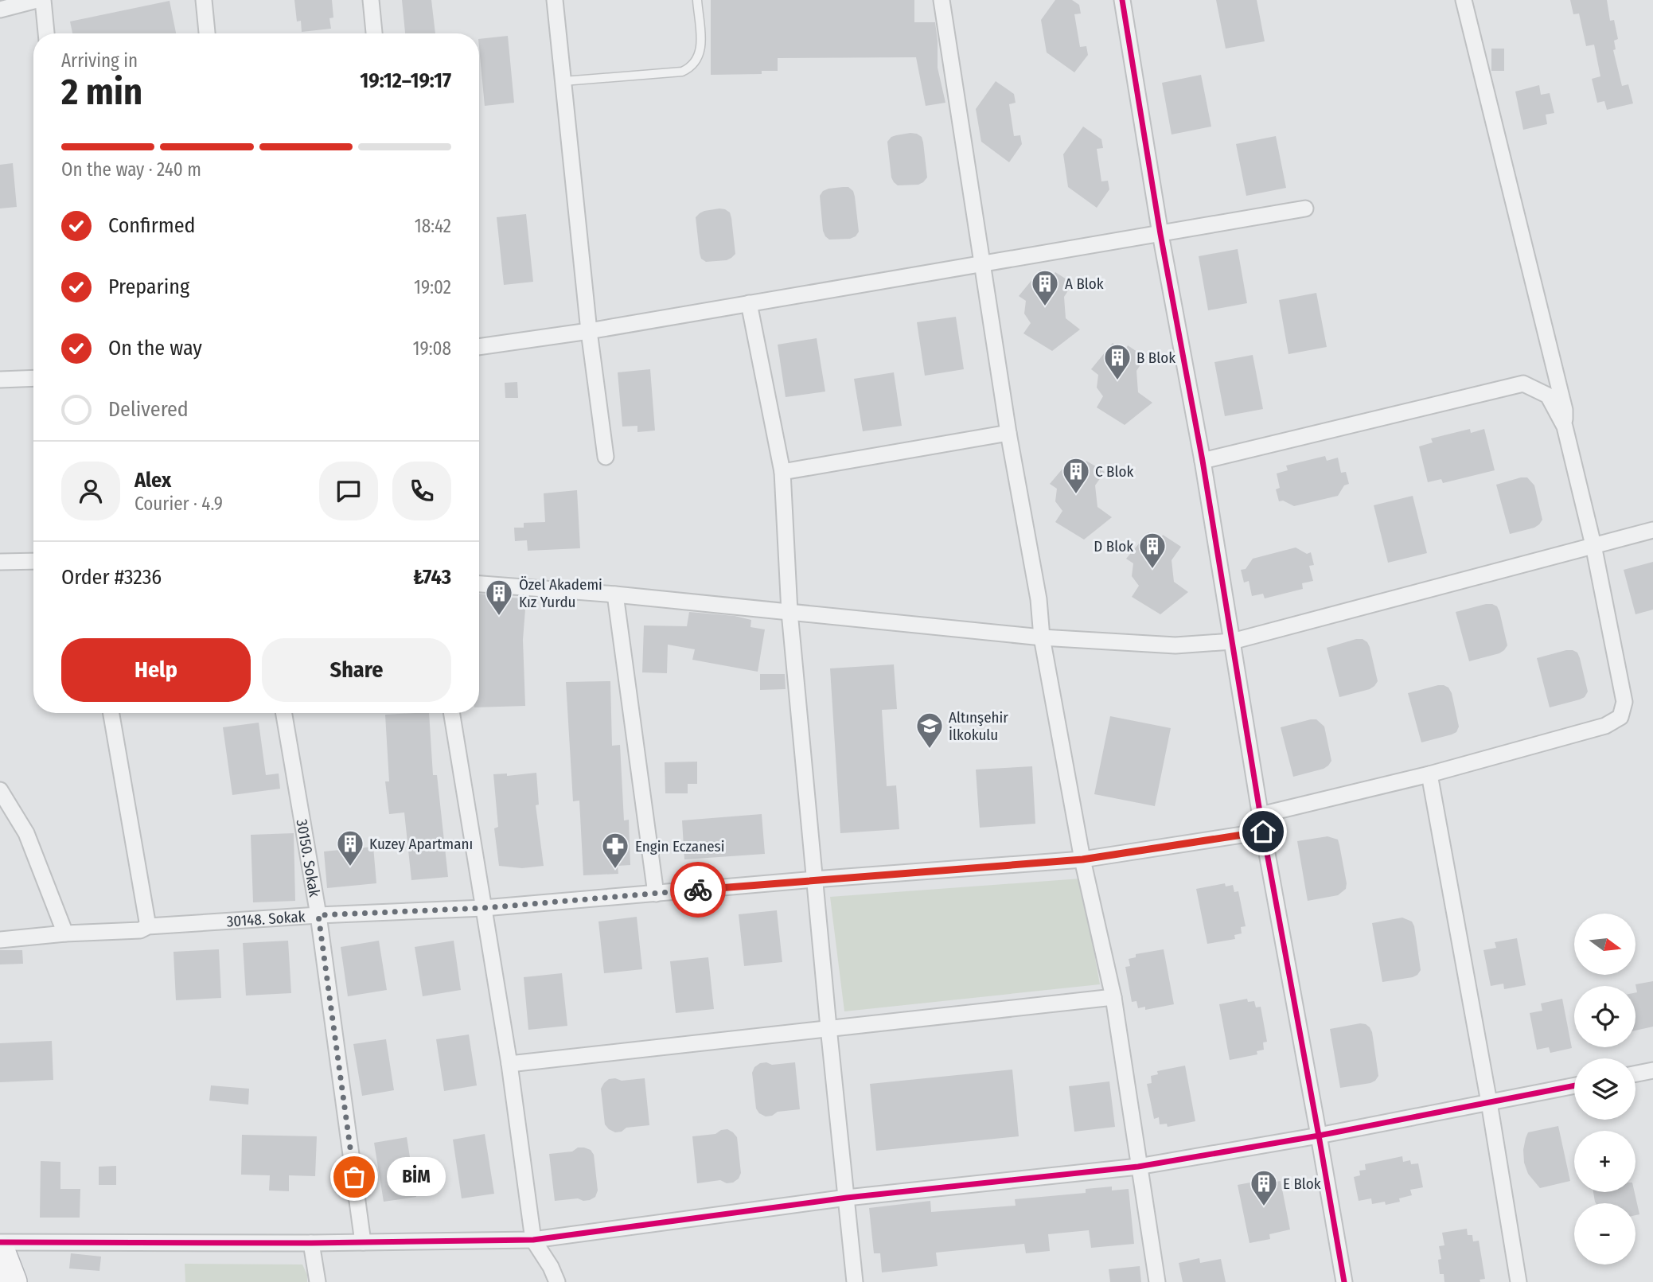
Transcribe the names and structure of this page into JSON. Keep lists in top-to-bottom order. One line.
{"streets":{"street":["30150. Sokak","30148. Sokak"]},"crossings":[["30150. Sokak","30148. Sokak"]],"places":{"building":["A Blok","B Blok","C Blok","D Blok","Özel Akademi Kız Yurdu","Kuzey Apartmanı","E Blok"],"school or university":["Altınşehir İlkokulu"],"pharmacy":["Engin Eczanesi"],"other":["BİM"]},"north":"right","page":{"heading":["2 min","Arriving in","19:12–19:17"],"panel":["Alex","Courier · 4.9","Order #3236","₺743"],"bar":"On the way · 240 m","list":[["Confirmed","18:42"],["Preparing","19:02"],["On the way","19:08"],"Delivered"],"buttons":["Help","Share"],"map_buttons":["+","−"],"bubble":"BİM"}}
